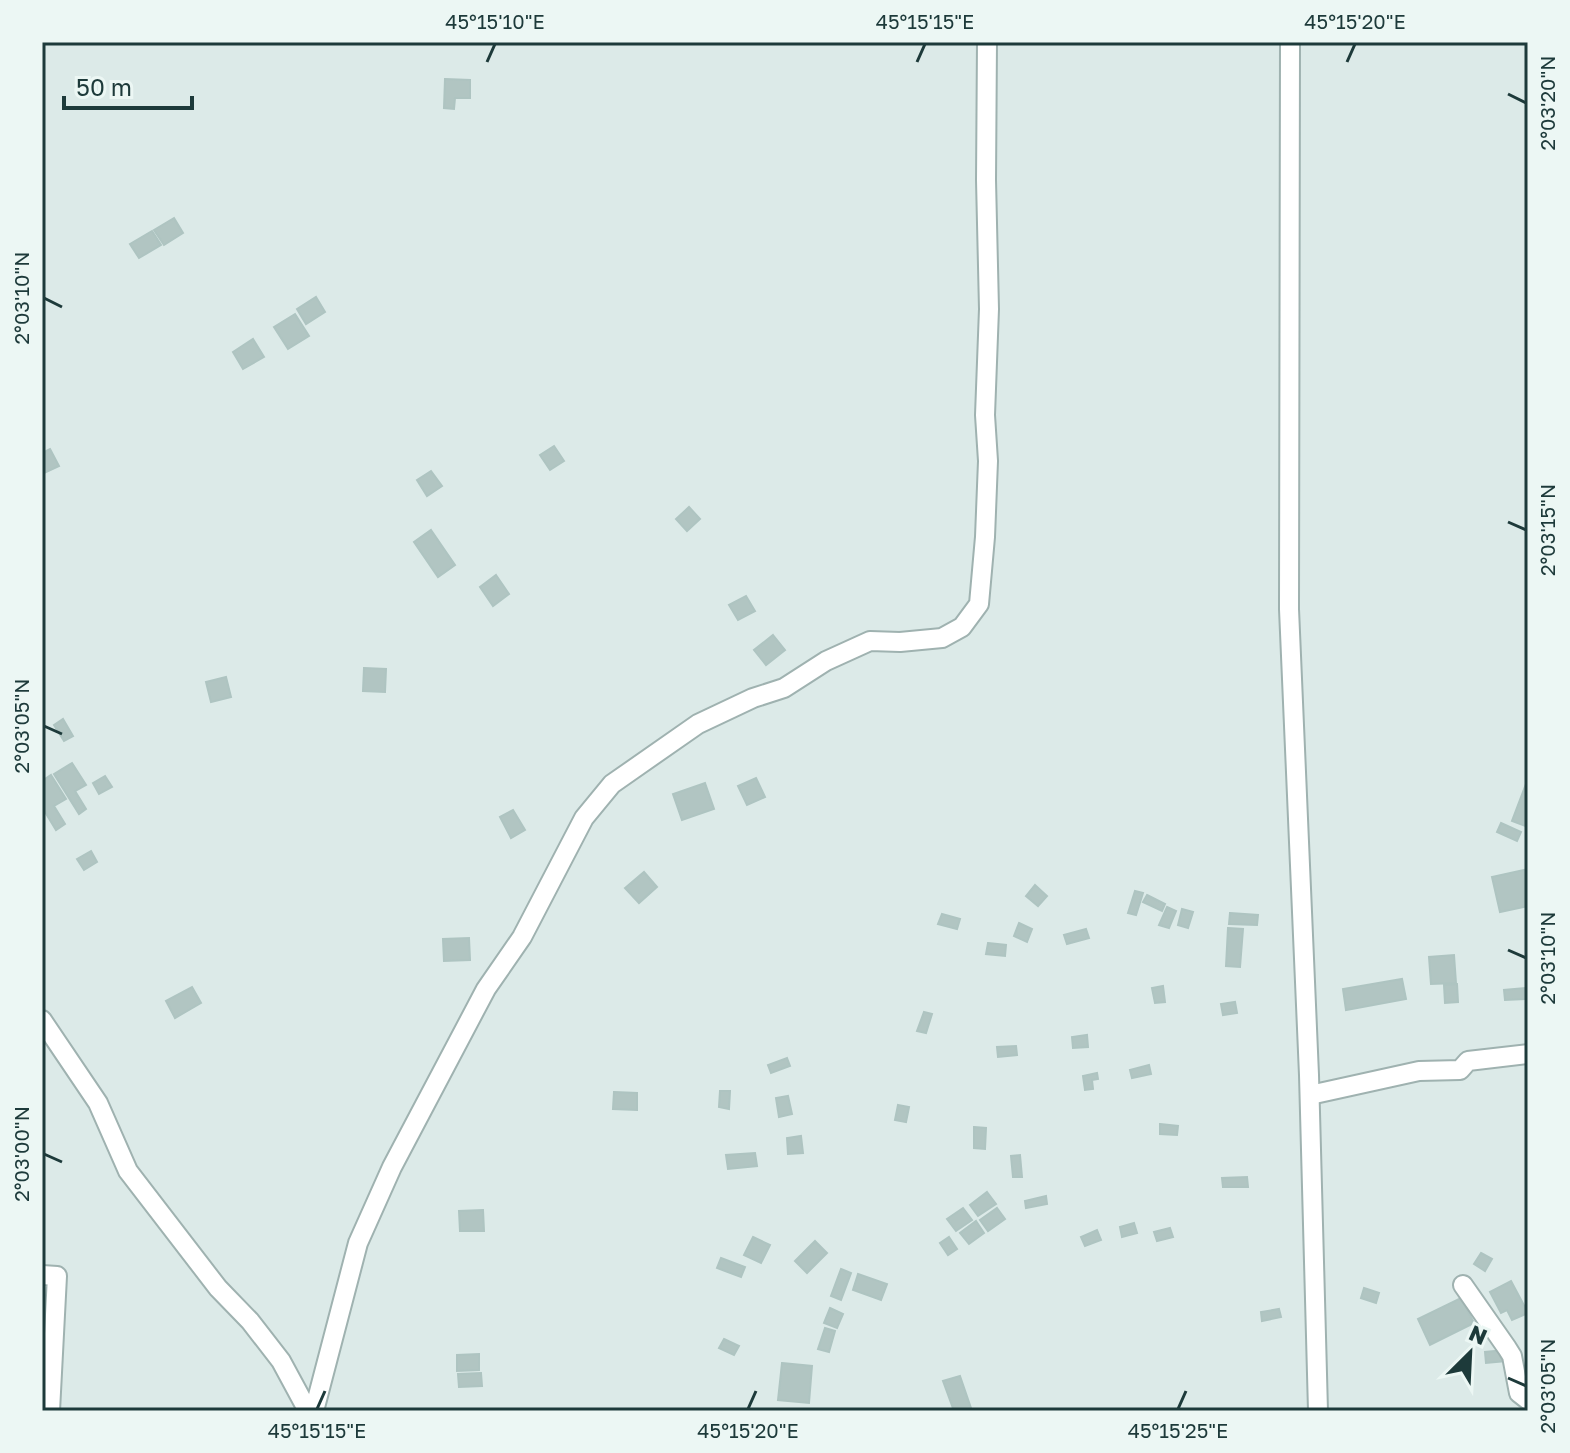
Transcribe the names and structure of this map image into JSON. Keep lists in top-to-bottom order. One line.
{"scale_bar":"50 m","north":"top right","coordinates":["45°15'10\"E","45°15'15\"E","45°15'20\"E","2°03'20\"N","2°03'10\"N","2°03'15\"N","2°03'05\"N","2°03'00\"N","45°15'25\"E"]}
